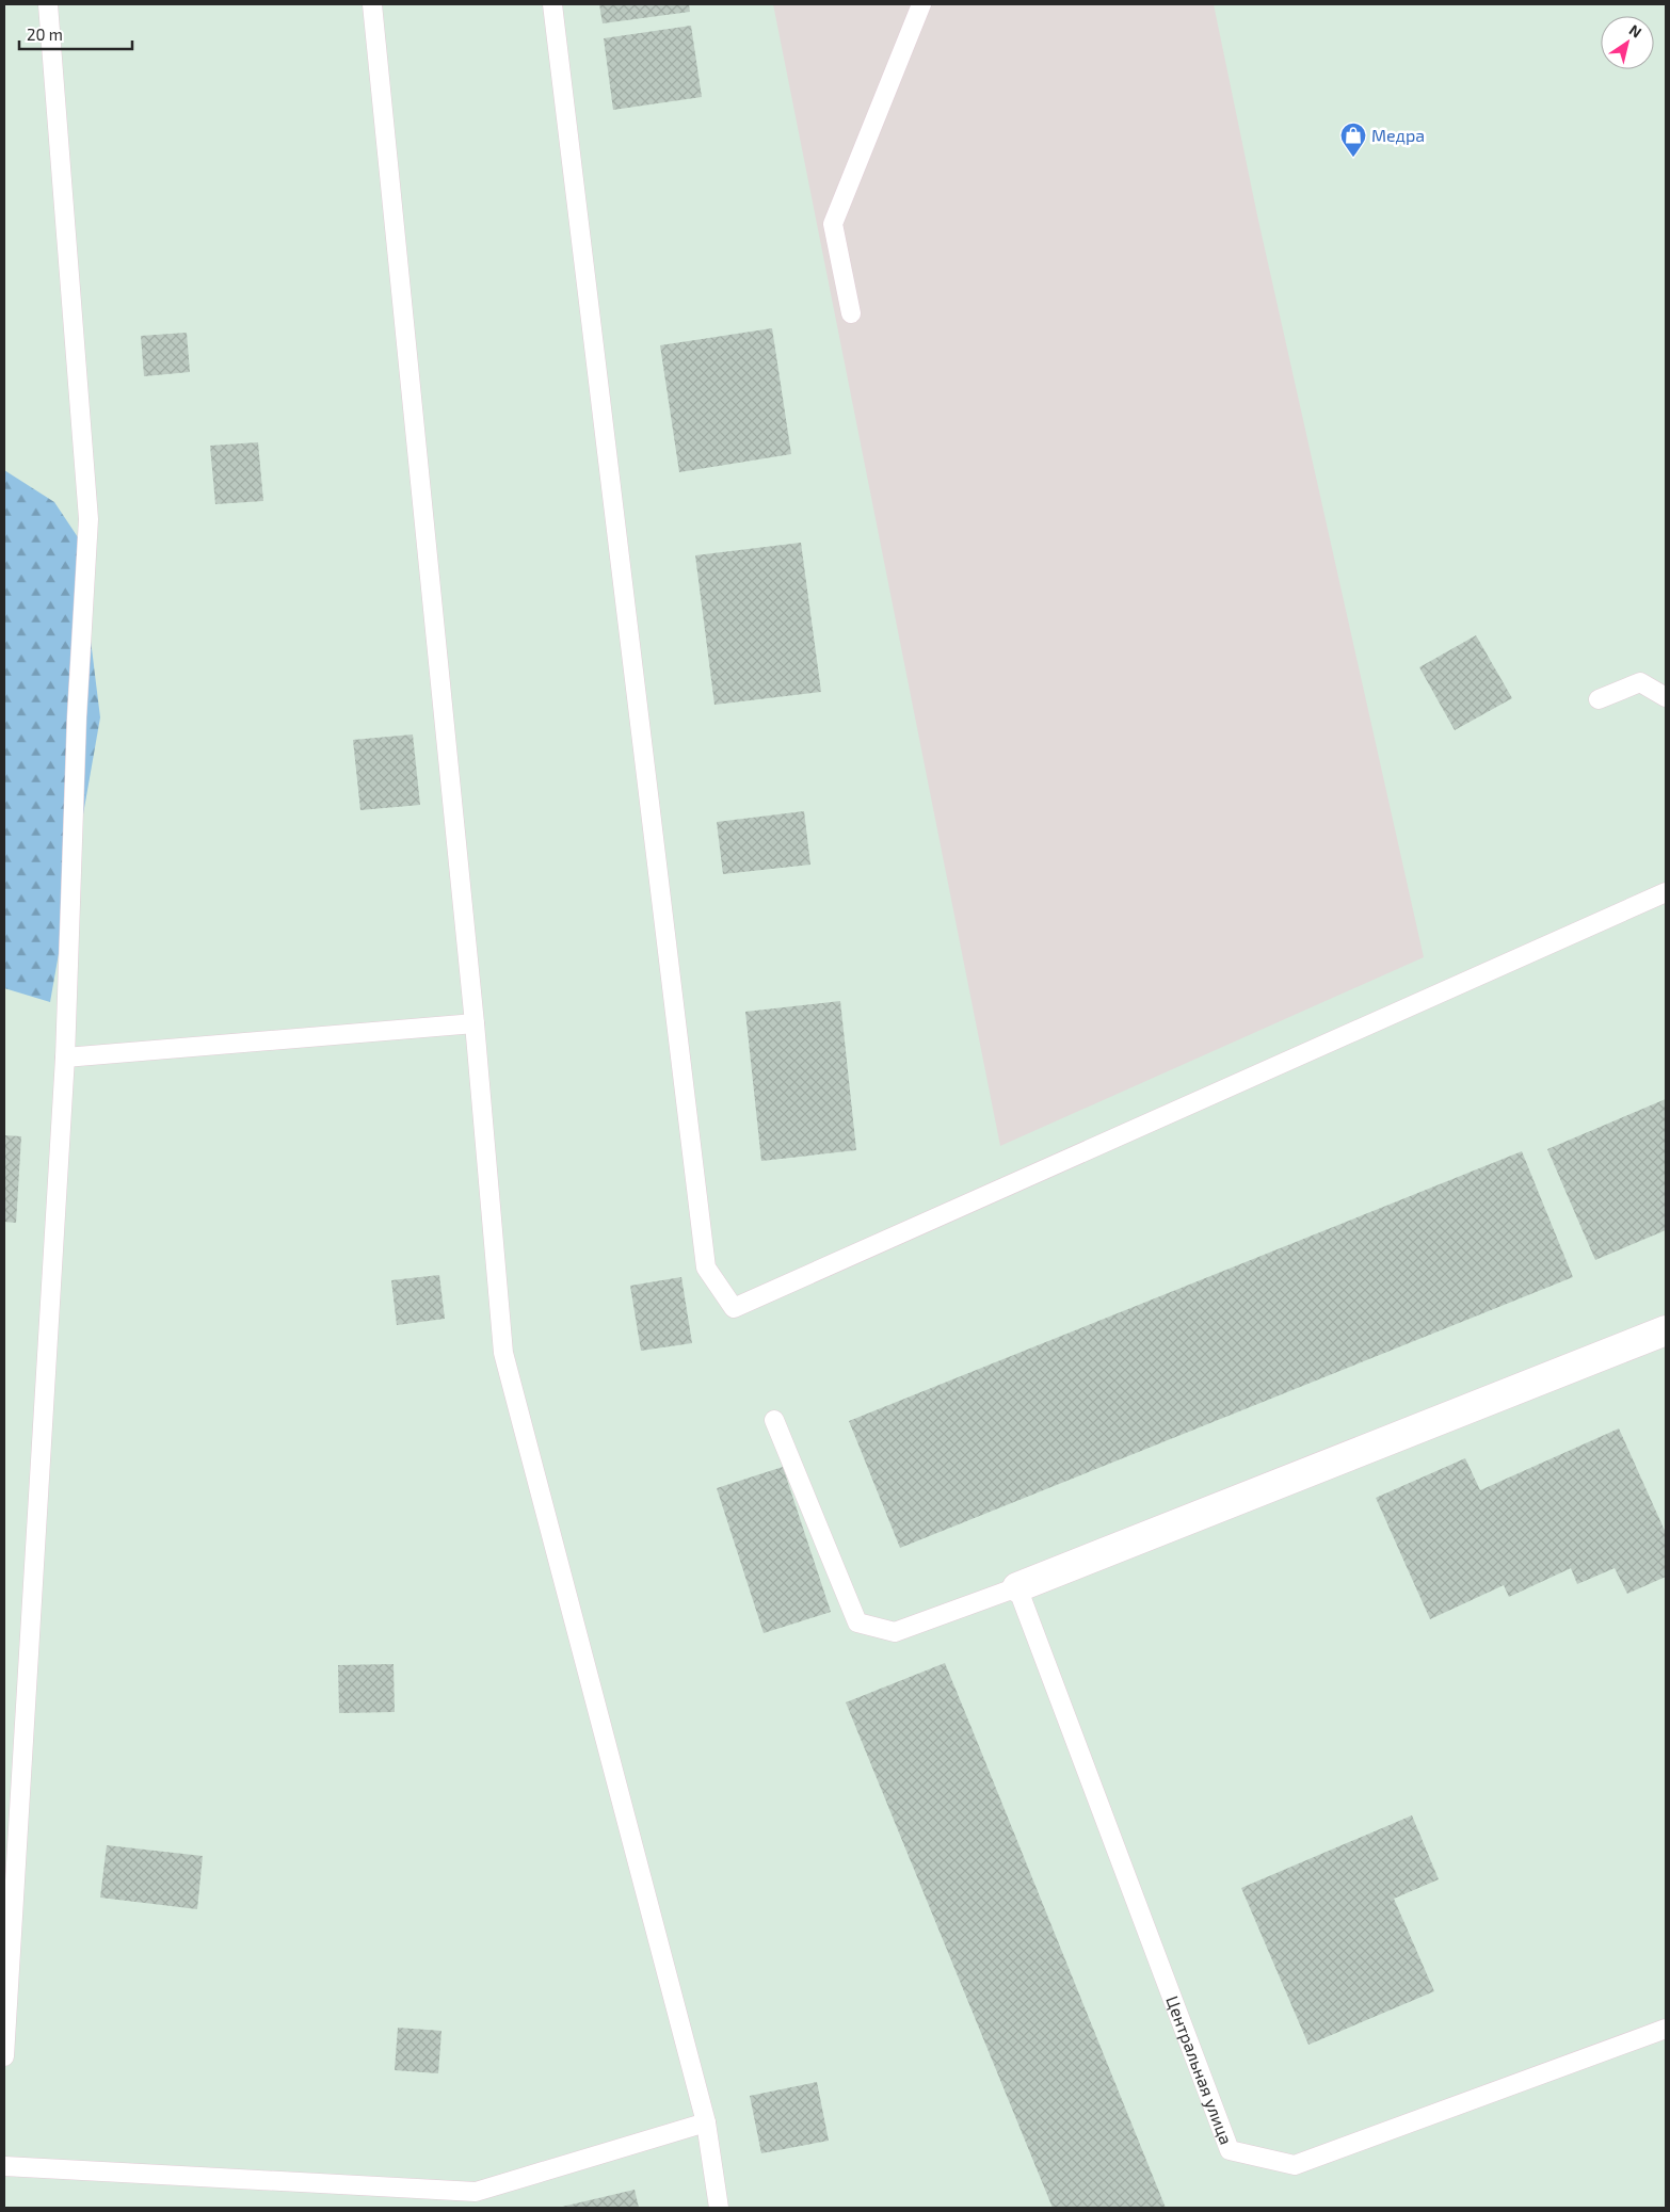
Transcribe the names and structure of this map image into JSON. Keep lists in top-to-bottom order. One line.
{"streets":{"lane":["Центральная улица"]},"places":{"shop":["Медра"]},"scale_bar":"20 m","north":"top right"}
